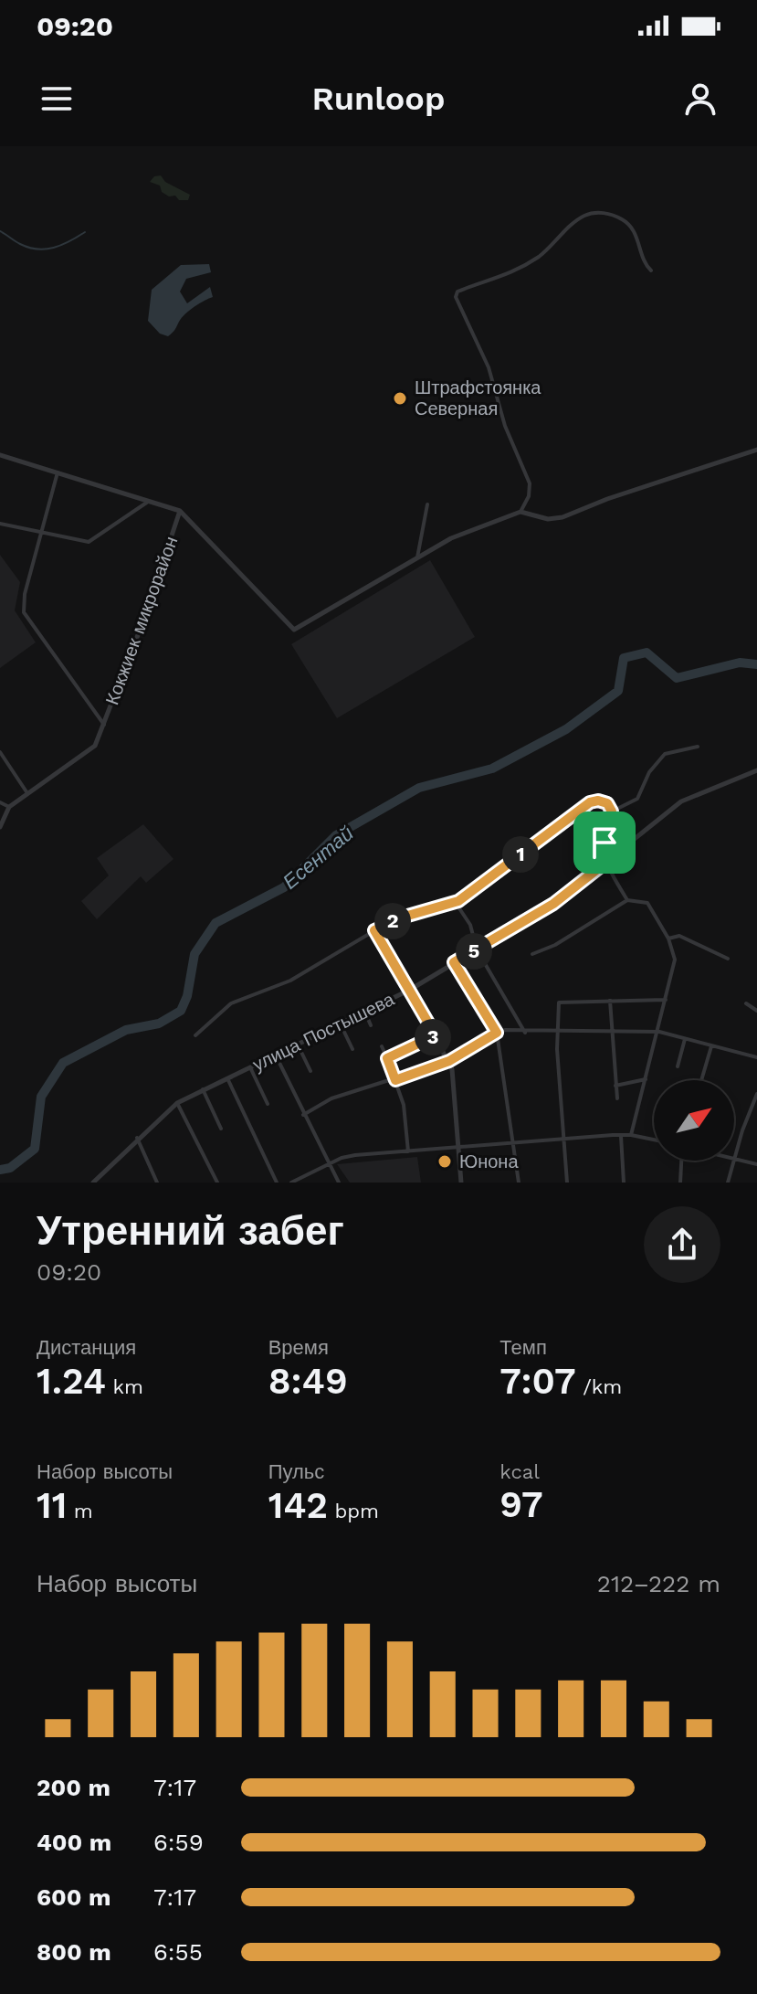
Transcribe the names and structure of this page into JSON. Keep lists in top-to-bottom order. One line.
{"streets":{"street":["Кокжиек микрорайон","улица Постышева"]},"water":["Есентай"],"places":["Штрафстоянка Северная","Юнона"],"north":"top right","page":{"status":"09:20","header":"Runloop","pins":["1","2","5","3"],"heading":["Утренний забег","09:20"],"stats":[["Дистанция","1.24 km"],["Время","8:49"],["Темп","7:07 /km"],["Набор высоты","11 m"],["Пульс","142 bpm"],["kcal","97"]],"chart":["Набор высоты","212–222 m"],"list":[{"name":"200 m","note":"7:17"},{"name":"400 m","note":"6:59"},{"name":"600 m","note":"7:17"},{"name":"800 m","note":"6:55"}]}}
